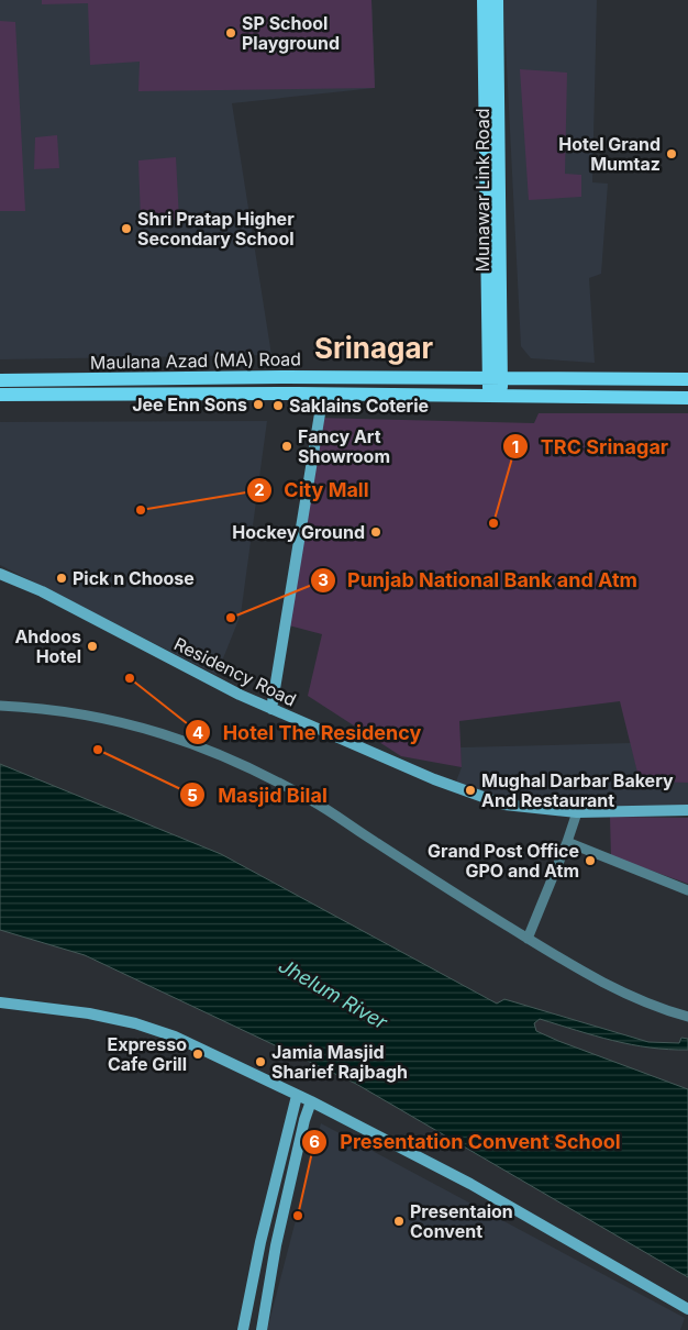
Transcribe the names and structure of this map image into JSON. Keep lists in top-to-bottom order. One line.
{"streets":{"main road":["Munawar Link Road","Maulana Azad (MA) Road","Residency Road"]},"crossings":[["Munawar Link Road","Maulana Azad (MA) Road"]],"districts":["Srinagar"],"water":["Jhelum River"],"places":["SP School Playground","Hotel Grand Mumtaz","Shri Pratap Higher Secondary School","Jee Enn Sons","Saklains Coterie","Fancy Art Showroom","City Mall","TRC Srinagar","Hockey Ground","Pick n Choose","Punjab National Bank and Atm","Ahdoos Hotel","Hotel The Residency","Masjid Bilal","Mughal Darbar Bakery And Restaurant","Grand Post Office GPO and Atm","Expresso Cafe Grill","Jamia Masjid Sharief Rajbagh","Presentation Convent School","Presentaion Convent"]}
